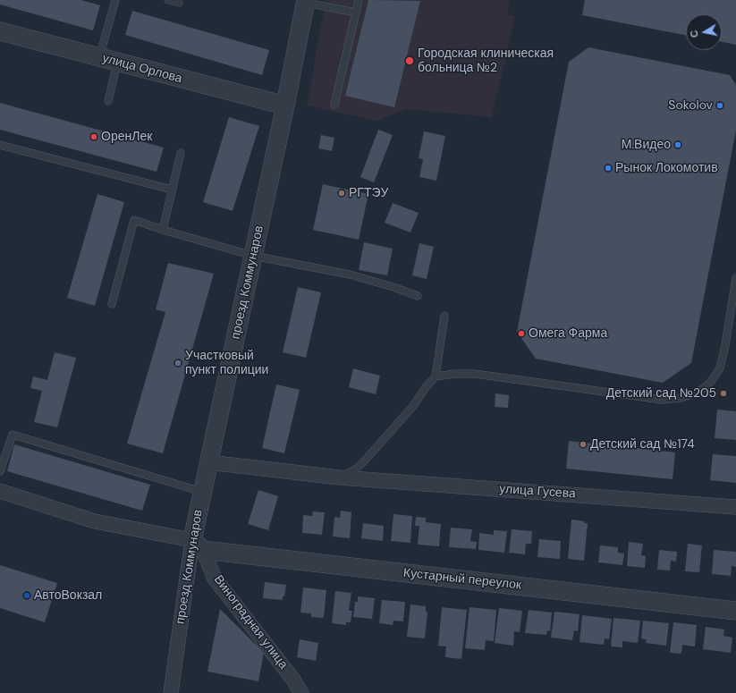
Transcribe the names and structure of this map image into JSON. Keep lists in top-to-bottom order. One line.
{"streets":{"street":["улица Орлова","проезд Коммунаров","улица Гусева","Кустарный переулок","Виноградная улица"]},"crossings":[["улица Орлова","проезд Коммунаров"],["проезд Коммунаров","улица Гусева"],["проезд Коммунаров","Кустарный переулок"],["проезд Коммунаров","Виноградная улица"],["Кустарный переулок","Виноградная улица"]],"places":["Городская клиническая больница №2","Sokolov","ОренЛек","М.Видео","Рынок Локомотив","РГТЭУ","Омега Фарма","Участковый пункт полиции","Детский сад №205","Детский сад №174","АвтоВокзал"],"north":"left"}
